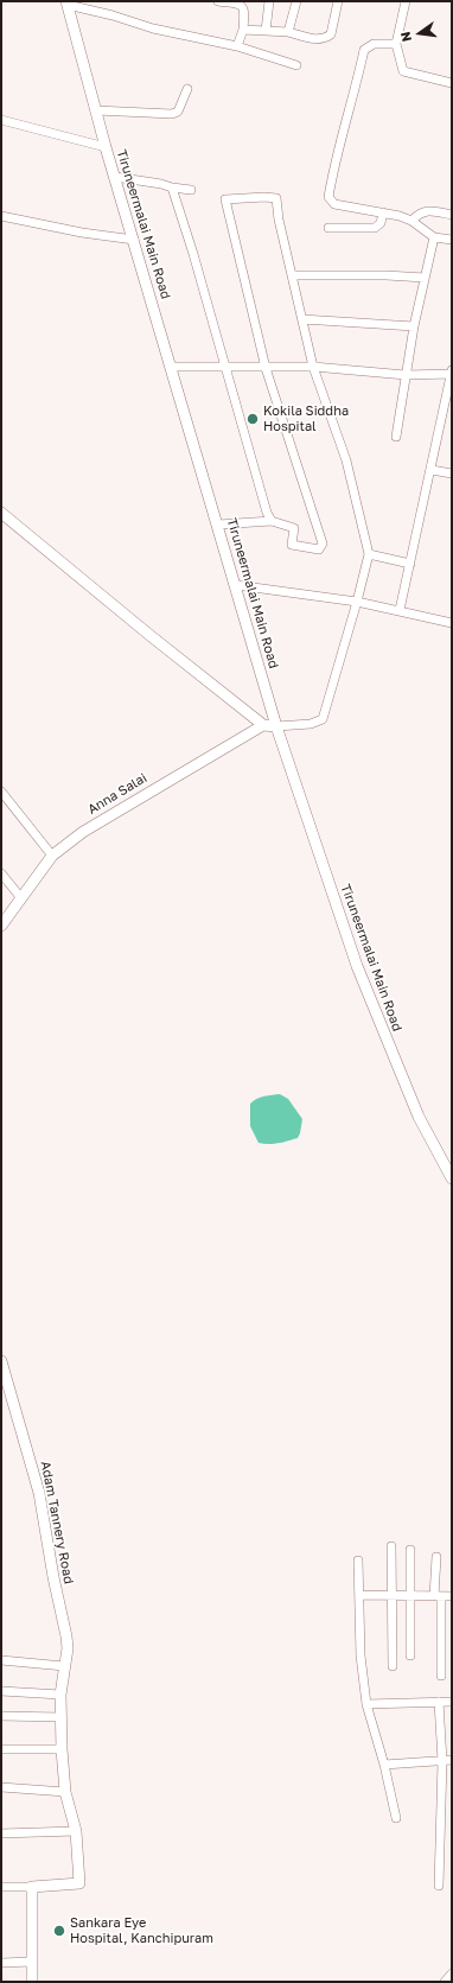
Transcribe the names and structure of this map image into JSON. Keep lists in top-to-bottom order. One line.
{"streets":{"street":["Tiruneermalai Main Road","Anna Salai","Adam Tannery Road"]},"places":["Kokila Siddha Hospital","Sankara Eye Hospital, Kanchipuram"],"north":"left"}
